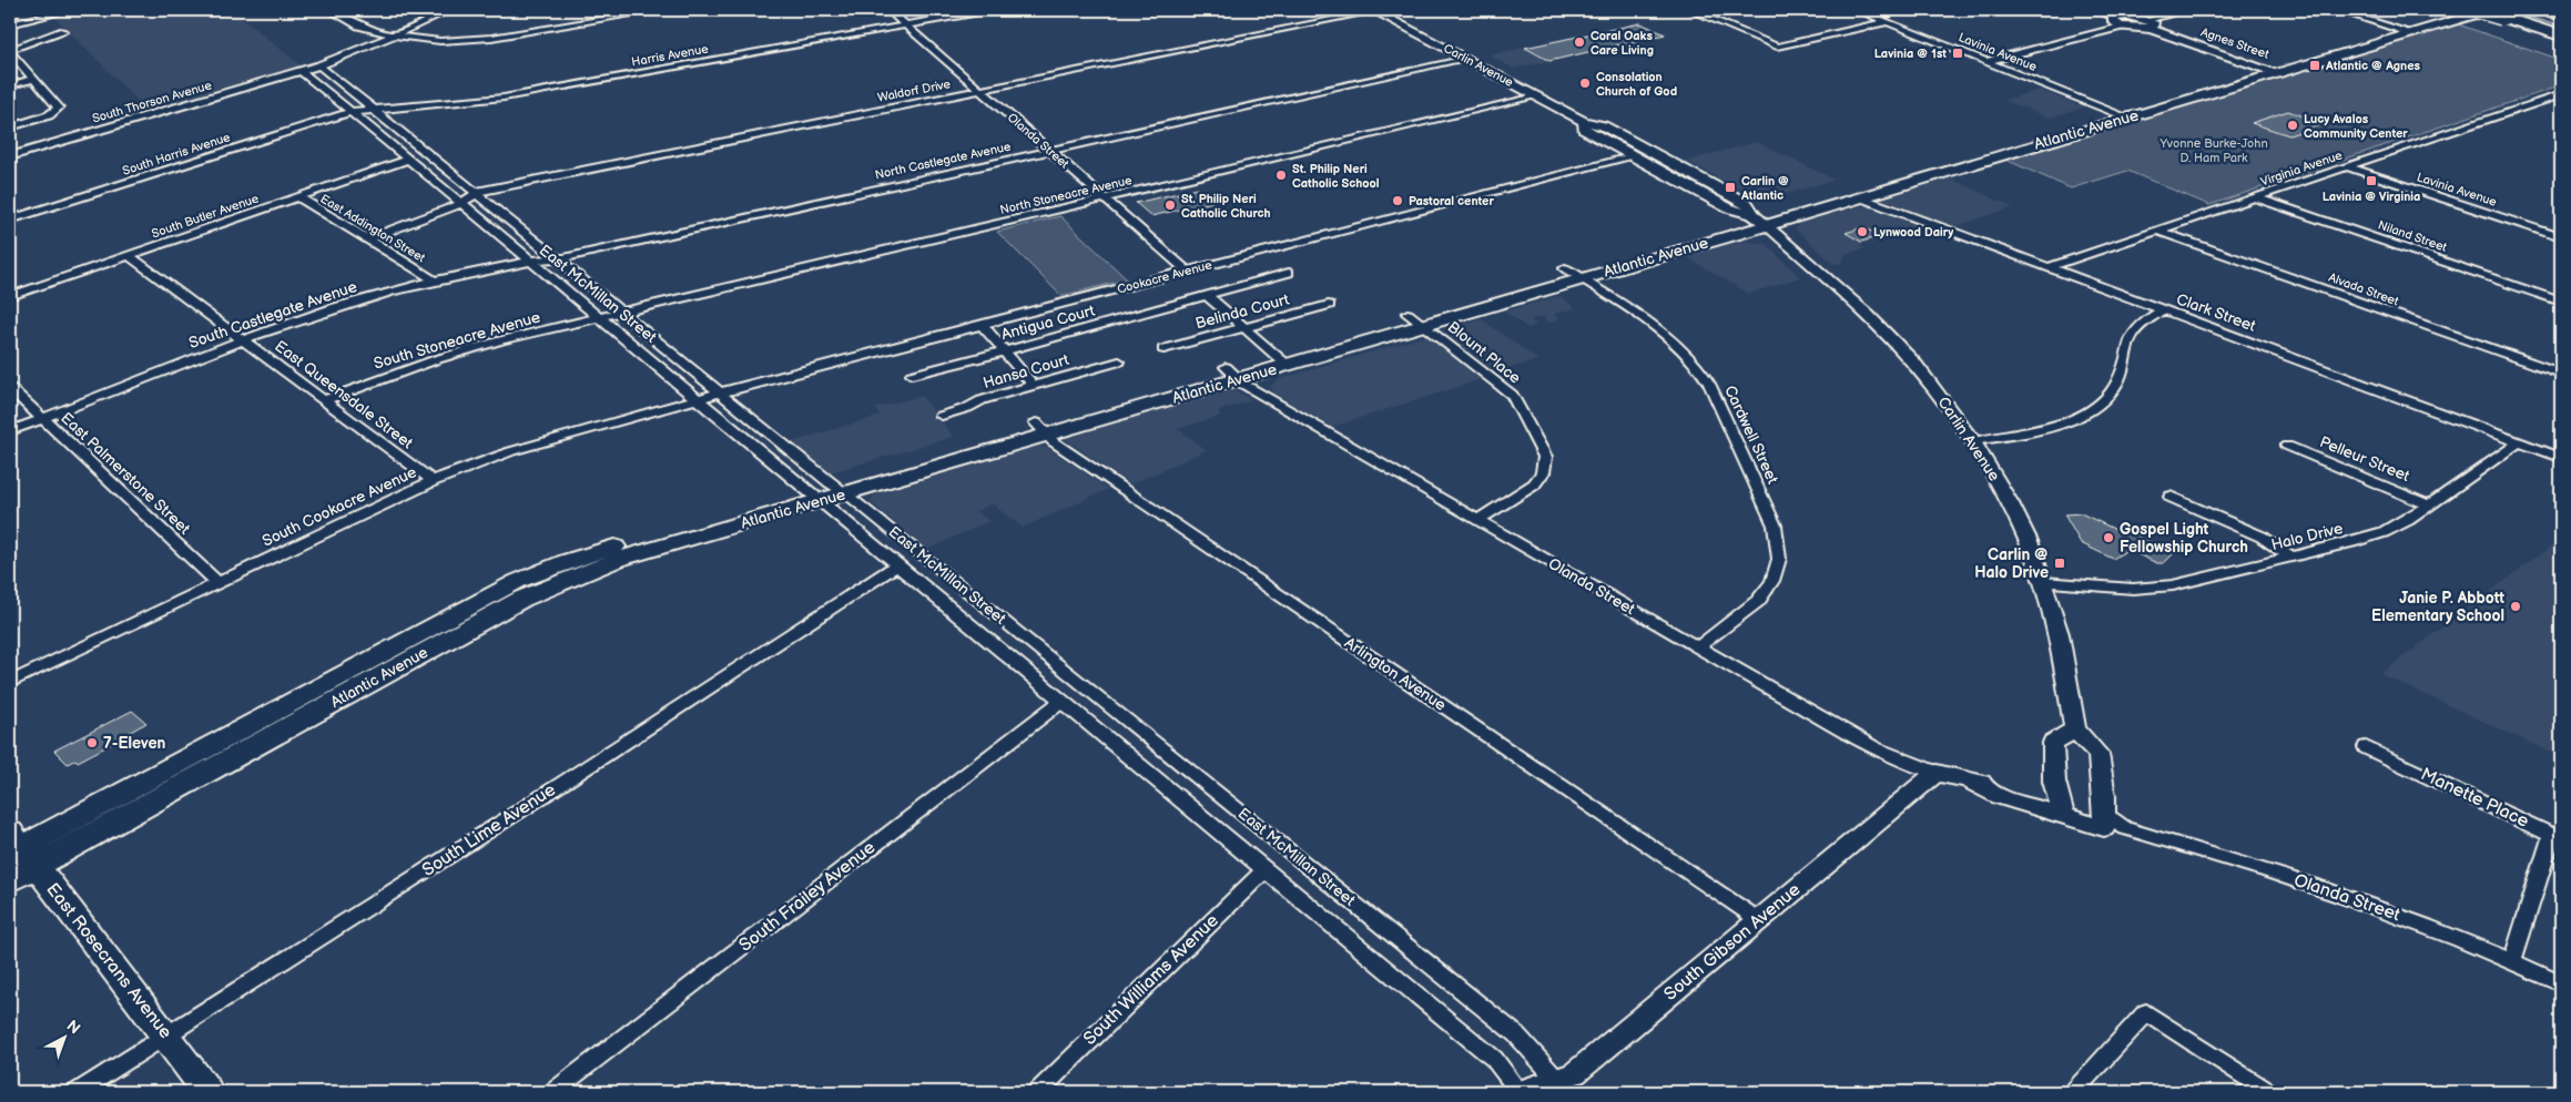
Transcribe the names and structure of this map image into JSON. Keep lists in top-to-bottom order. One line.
{"streets":{"main road":["Atlantic Avenue","East Rosecrans Avenue"],"street":["Agnes Street","Lavinia Avenue","Harris Avenue","Carlin Avenue","Waldorf Drive","South Thorson Avenue","Olanda Street","South Harris Avenue","North Castlegate Avenue","Virginia Avenue","North Stoneacre Avenue","South Butler Avenue","East Addington Street","Niland Street","Cookacre Avenue","Alvada Street","East McMillan Street","Belinda Court","Clark Street","South Castlegate Avenue","Antigua Court","South Stoneacre Avenue","Blount Place","Hansa Court","East Queensdale Street","Cardwell Street","Pelleur Street","East Palmerstone Street","South Cookacre Avenue","Halo Drive","Arlington Avenue","Manette Place","South Lime Avenue","South Frailey Avenue","South Gibson Avenue","South Williams Avenue"]},"crossings":[["Agnes Street","Atlantic Avenue"],["Lavinia Avenue","Atlantic Avenue"],["Lavinia Avenue","Virginia Avenue"],["Harris Avenue","Olanda Street"],["Harris Avenue","South Harris Avenue"],["Harris Avenue","East McMillan Street"],["Carlin Avenue","Waldorf Drive"],["Carlin Avenue","Atlantic Avenue"],["Carlin Avenue","North Castlegate Avenue"],["Carlin Avenue","North Stoneacre Avenue"],["Carlin Avenue","Cookacre Avenue"],["Carlin Avenue","Halo Drive"],["Waldorf Drive","Olanda Street"],["Waldorf Drive","East Addington Street"],["Waldorf Drive","East McMillan Street"],["South Thorson Avenue","East McMillan Street"],["Atlantic Avenue","Olanda Street"],["Atlantic Avenue","East McMillan Street"],["Atlantic Avenue","Clark Street"],["Atlantic Avenue","Blount Place"],["Atlantic Avenue","Cardwell Street"],["Atlantic Avenue","Arlington Avenue"],["Atlantic Avenue","East Rosecrans Avenue"],["Olanda Street","North Castlegate Avenue"],["Olanda Street","North Stoneacre Avenue"],["Olanda Street","Cookacre Avenue"],["Olanda Street","Blount Place"],["Olanda Street","Cardwell Street"],["Olanda Street","Manette Place"],["Olanda Street","South Gibson Avenue"],["South Harris Avenue","East McMillan Street"],["North Castlegate Avenue","East McMillan Street"],["North Castlegate Avenue","South Castlegate Avenue"],["Virginia Avenue","Niland Street"],["Virginia Avenue","Alvada Street"],["Virginia Avenue","Clark Street"],["North Stoneacre Avenue","East McMillan Street"],["North Stoneacre Avenue","South Stoneacre Avenue"],["South Butler Avenue","East Addington Street"],["South Butler Avenue","East McMillan Street"],["South Butler Avenue","East Queensdale Street"],["East Addington Street","South Castlegate Avenue"],["Cookacre Avenue","East McMillan Street"],["Cookacre Avenue","South Cookacre Avenue"],["East McMillan Street","South Castlegate Avenue"],["East McMillan Street","South Stoneacre Avenue"],["East McMillan Street","South Cookacre Avenue"],["East McMillan Street","South Lime Avenue"],["East McMillan Street","South Frailey Avenue"],["East McMillan Street","South Gibson Avenue"],["East McMillan Street","South Williams Avenue"],["Clark Street","Halo Drive"],["South Castlegate Avenue","East Queensdale Street"],["South Castlegate Avenue","East Palmerstone Street"],["South Stoneacre Avenue","East Queensdale Street"],["East Queensdale Street","South Cookacre Avenue"],["Pelleur Street","Halo Drive"],["East Palmerstone Street","South Cookacre Avenue"],["Arlington Avenue","South Gibson Avenue"],["South Lime Avenue","East Rosecrans Avenue"]],"parks":["Yvonne Burke-John D. Ham Park"],"places":{"other":["Coral Oaks Care Living","Consolation Church of God","Lucy Avalos Community Center","St. Philip Neri Catholic School","Pastoral center","St. Philip Neri Catholic Church","Lynwood Dairy","Gospel Light Fellowship Church","Janie P. Abbott Elementary School","7-Eleven"],"transit":["Lavinia @ 1st","Atlantic @ Agnes","Lavinia @ Virginia","Carlin @ Atlantic","Carlin @ Halo Drive"]},"north":"top right"}
